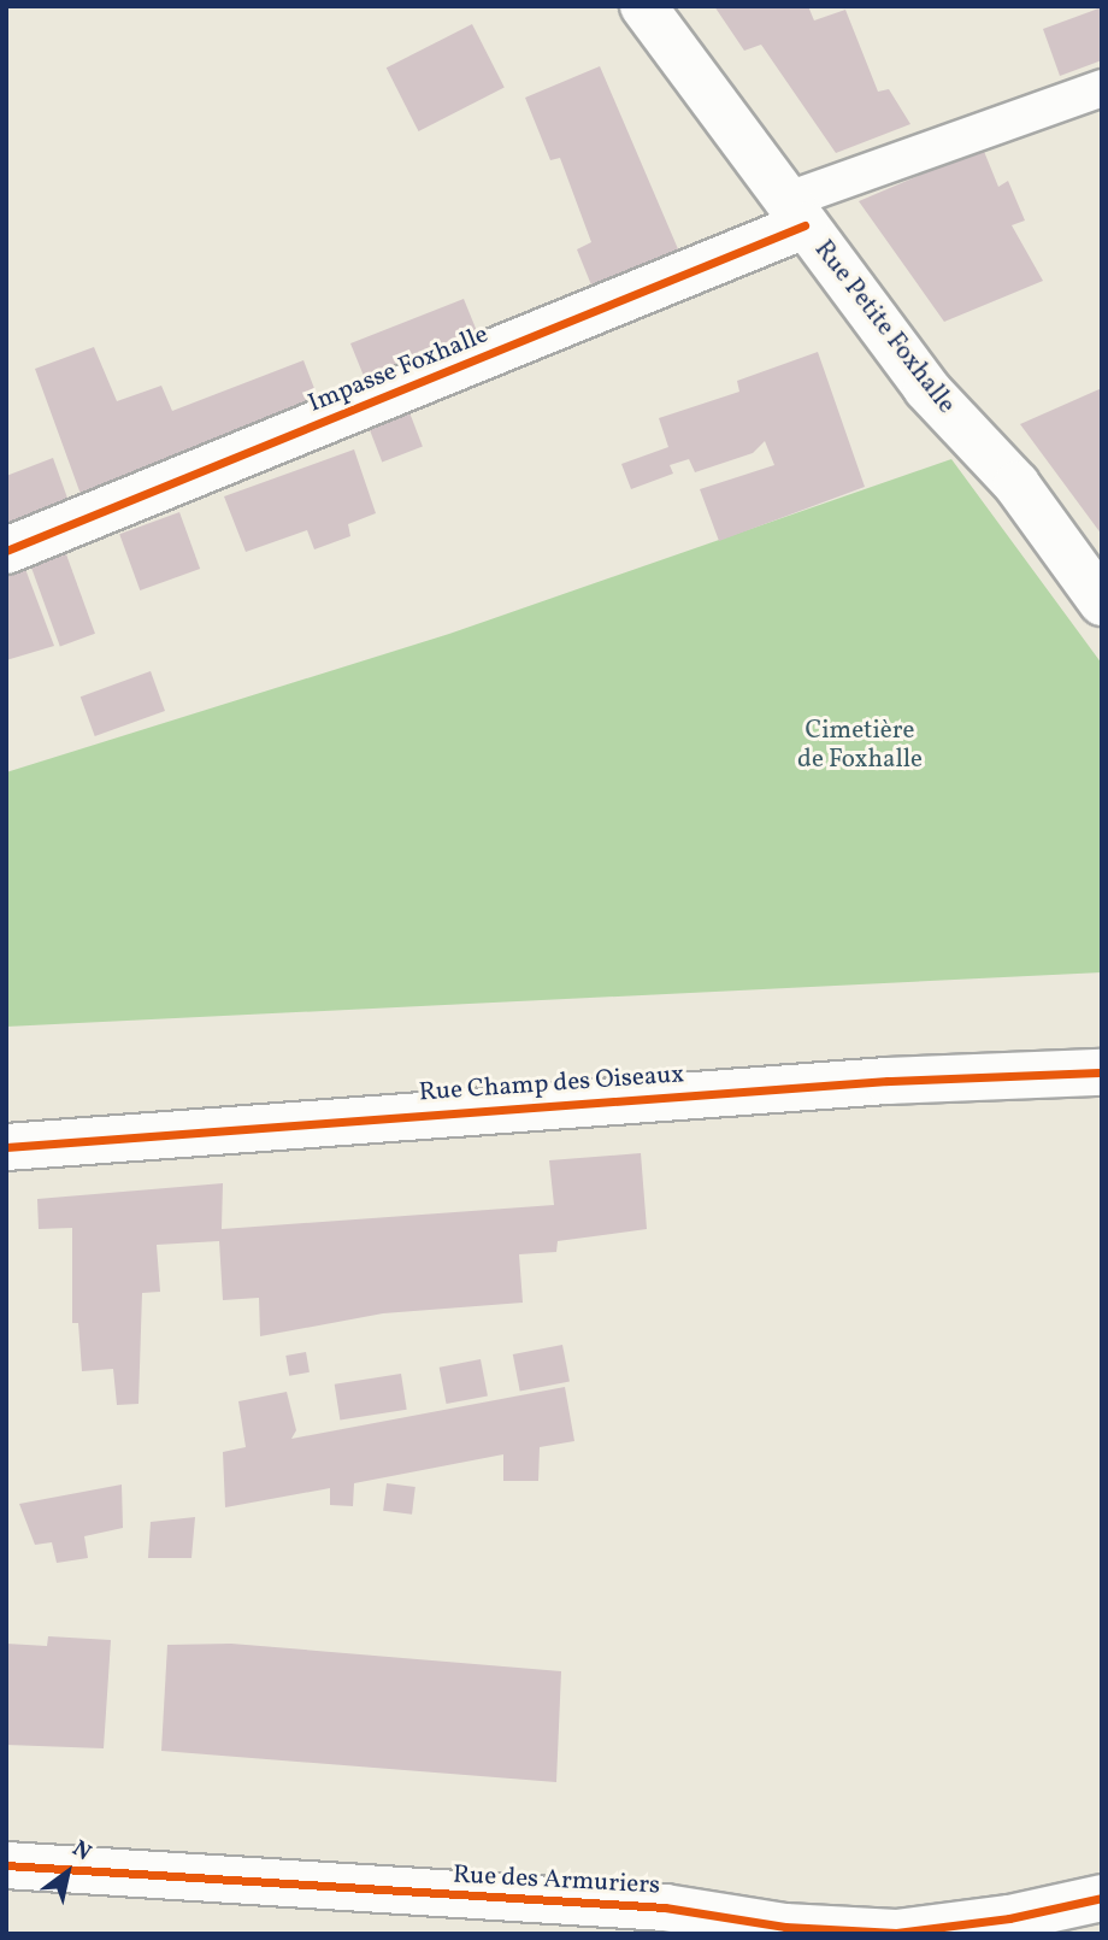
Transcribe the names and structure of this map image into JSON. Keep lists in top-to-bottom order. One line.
{"streets":{"street":["Rue Petite Foxhalle","Impasse Foxhalle","Rue Champ des Oiseaux","Rue des Armuriers"]},"crossings":[["Rue Petite Foxhalle","Impasse Foxhalle"]],"parks":["Cimetière de Foxhalle"],"north":"top right"}
